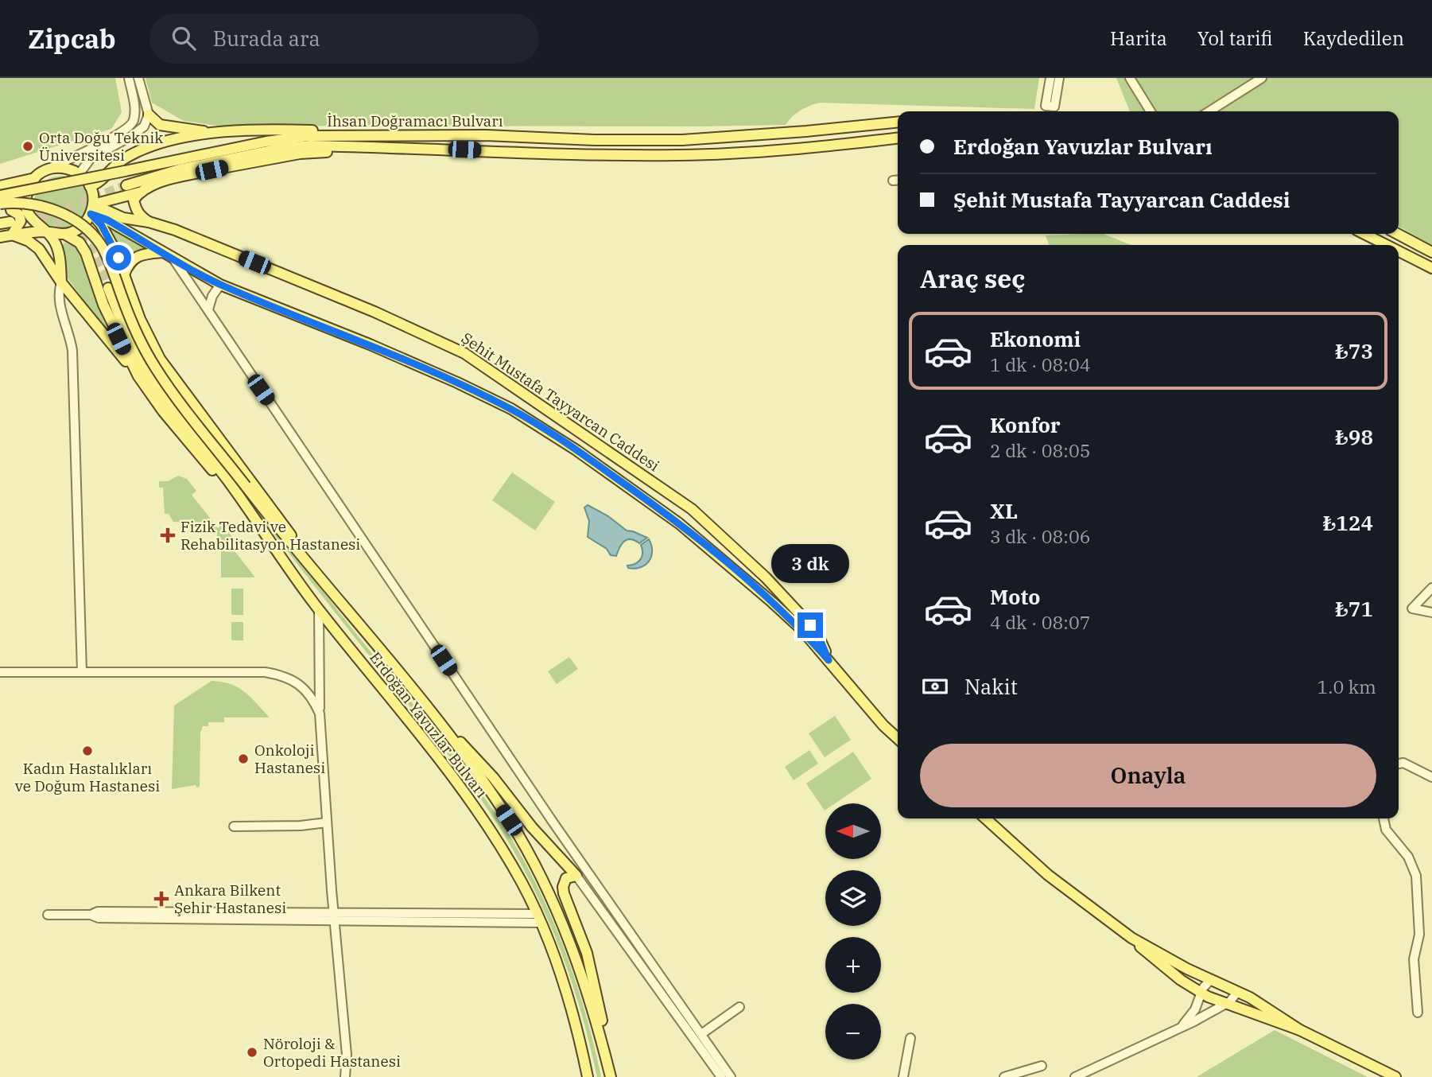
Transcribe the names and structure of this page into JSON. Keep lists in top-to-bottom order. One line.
{"streets":{"main road":["İhsan Doğramacı Bulvarı","Şehit Mustafa Tayyarcan Caddesi","Erdoğan Yavuzlar Bulvarı"]},"crossings":[["Şehit Mustafa Tayyarcan Caddesi","Erdoğan Yavuzlar Bulvarı"]],"places":{"other":["Orta Doğu Teknik Üniversitesi","Kadın Hastalıkları ve Doğum Hastanesi","Onkoloji Hastanesi","Nöroloji & Ortopedi Hastanesi"],"health":["Fizik Tedavi ve Rehabilitasyon Hastanesi","Ankara Bilkent Şehir Hastanesi"]},"north":"left","page":{"header":"Zipcab","search":"Burada ara","nav":["Harita","Yol tarifi","Kaydedilen"],"banner":["Erdoğan Yavuzlar Bulvarı","Şehit Mustafa Tayyarcan Caddesi"],"heading":"Araç seç","list":[{"name":"Ekonomi","note":"1 dk · 08:04","value":"₺73"},{"name":"Konfor","note":"2 dk · 08:05","value":"₺98"},{"name":"XL","note":"3 dk · 08:06","value":"₺124"},{"name":"Moto","note":"4 dk · 08:07","value":"₺71"}],"bubble":"3 dk","pay":["Nakit","1.0 km"],"buttons":"Onayla","map_buttons":["+","−"]}}
